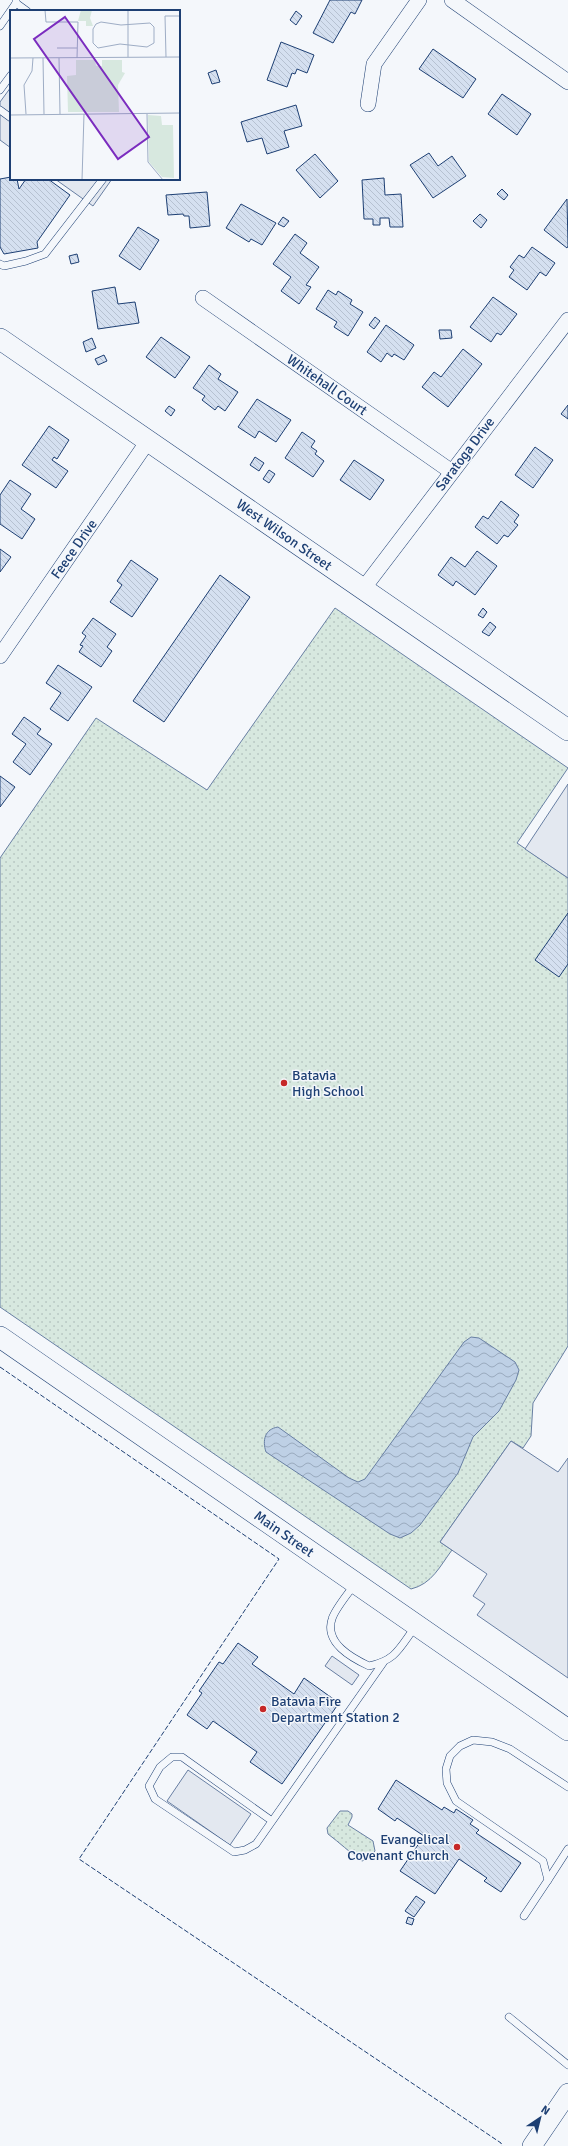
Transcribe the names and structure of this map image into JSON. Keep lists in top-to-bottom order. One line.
{"streets":{"main road":["West Wilson Street","Main Street"],"street":["Whitehall Court","Saratoga Drive","Feece Drive"]},"crossings":[["Whitehall Court","Saratoga Drive"],["Saratoga Drive","West Wilson Street"],["West Wilson Street","Feece Drive"]],"places":["Batavia High School","Batavia Fire Department Station 2","Evangelical Covenant Church"],"north":"top right"}
